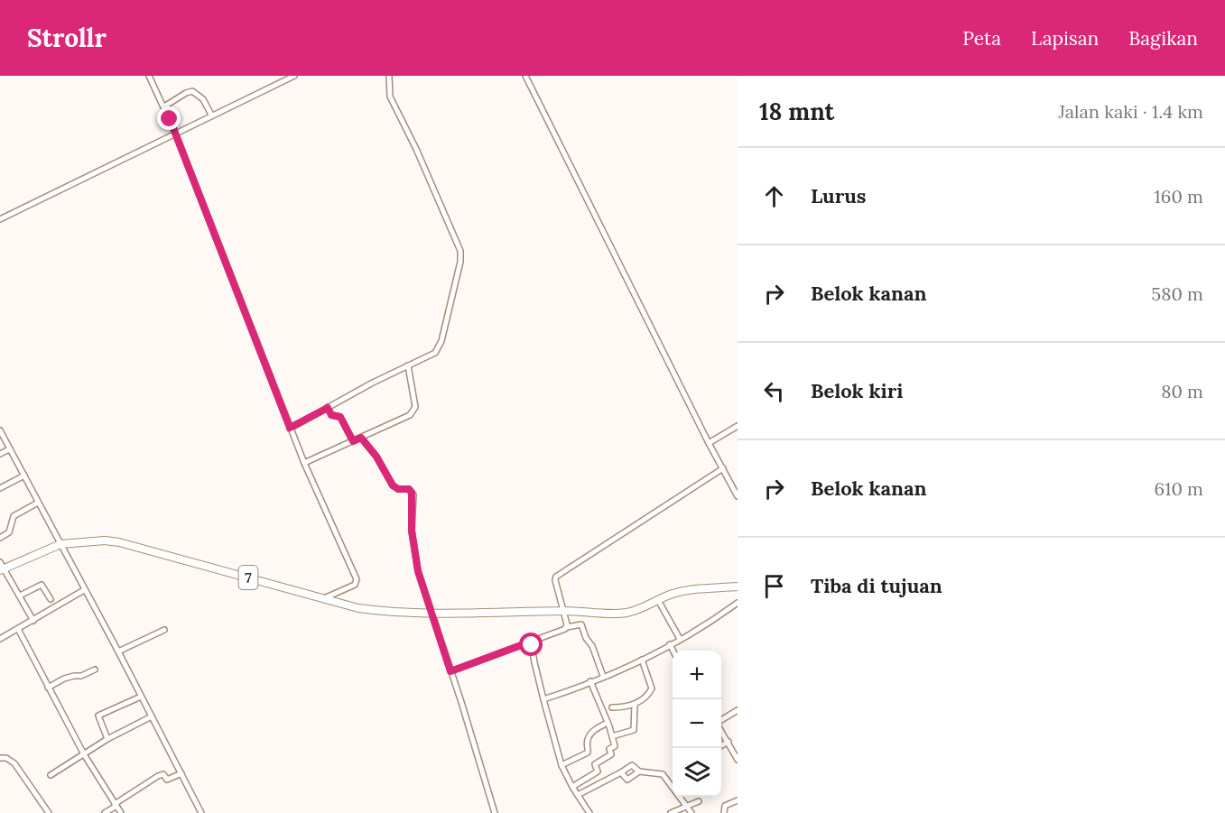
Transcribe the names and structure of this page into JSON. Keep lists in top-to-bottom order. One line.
{"streets":{"highway":["7"]},"page":{"header":"Strollr","nav":["Peta","Lapisan","Bagikan"],"heading":["18 mnt","Jalan kaki · 1.4 km"],"list":[["Lurus","160 m"],["Belok kanan","580 m"],["Belok kiri","80 m"],["Belok kanan","610 m"],"Tiba di tujuan"],"map_buttons":["+","−"]}}
